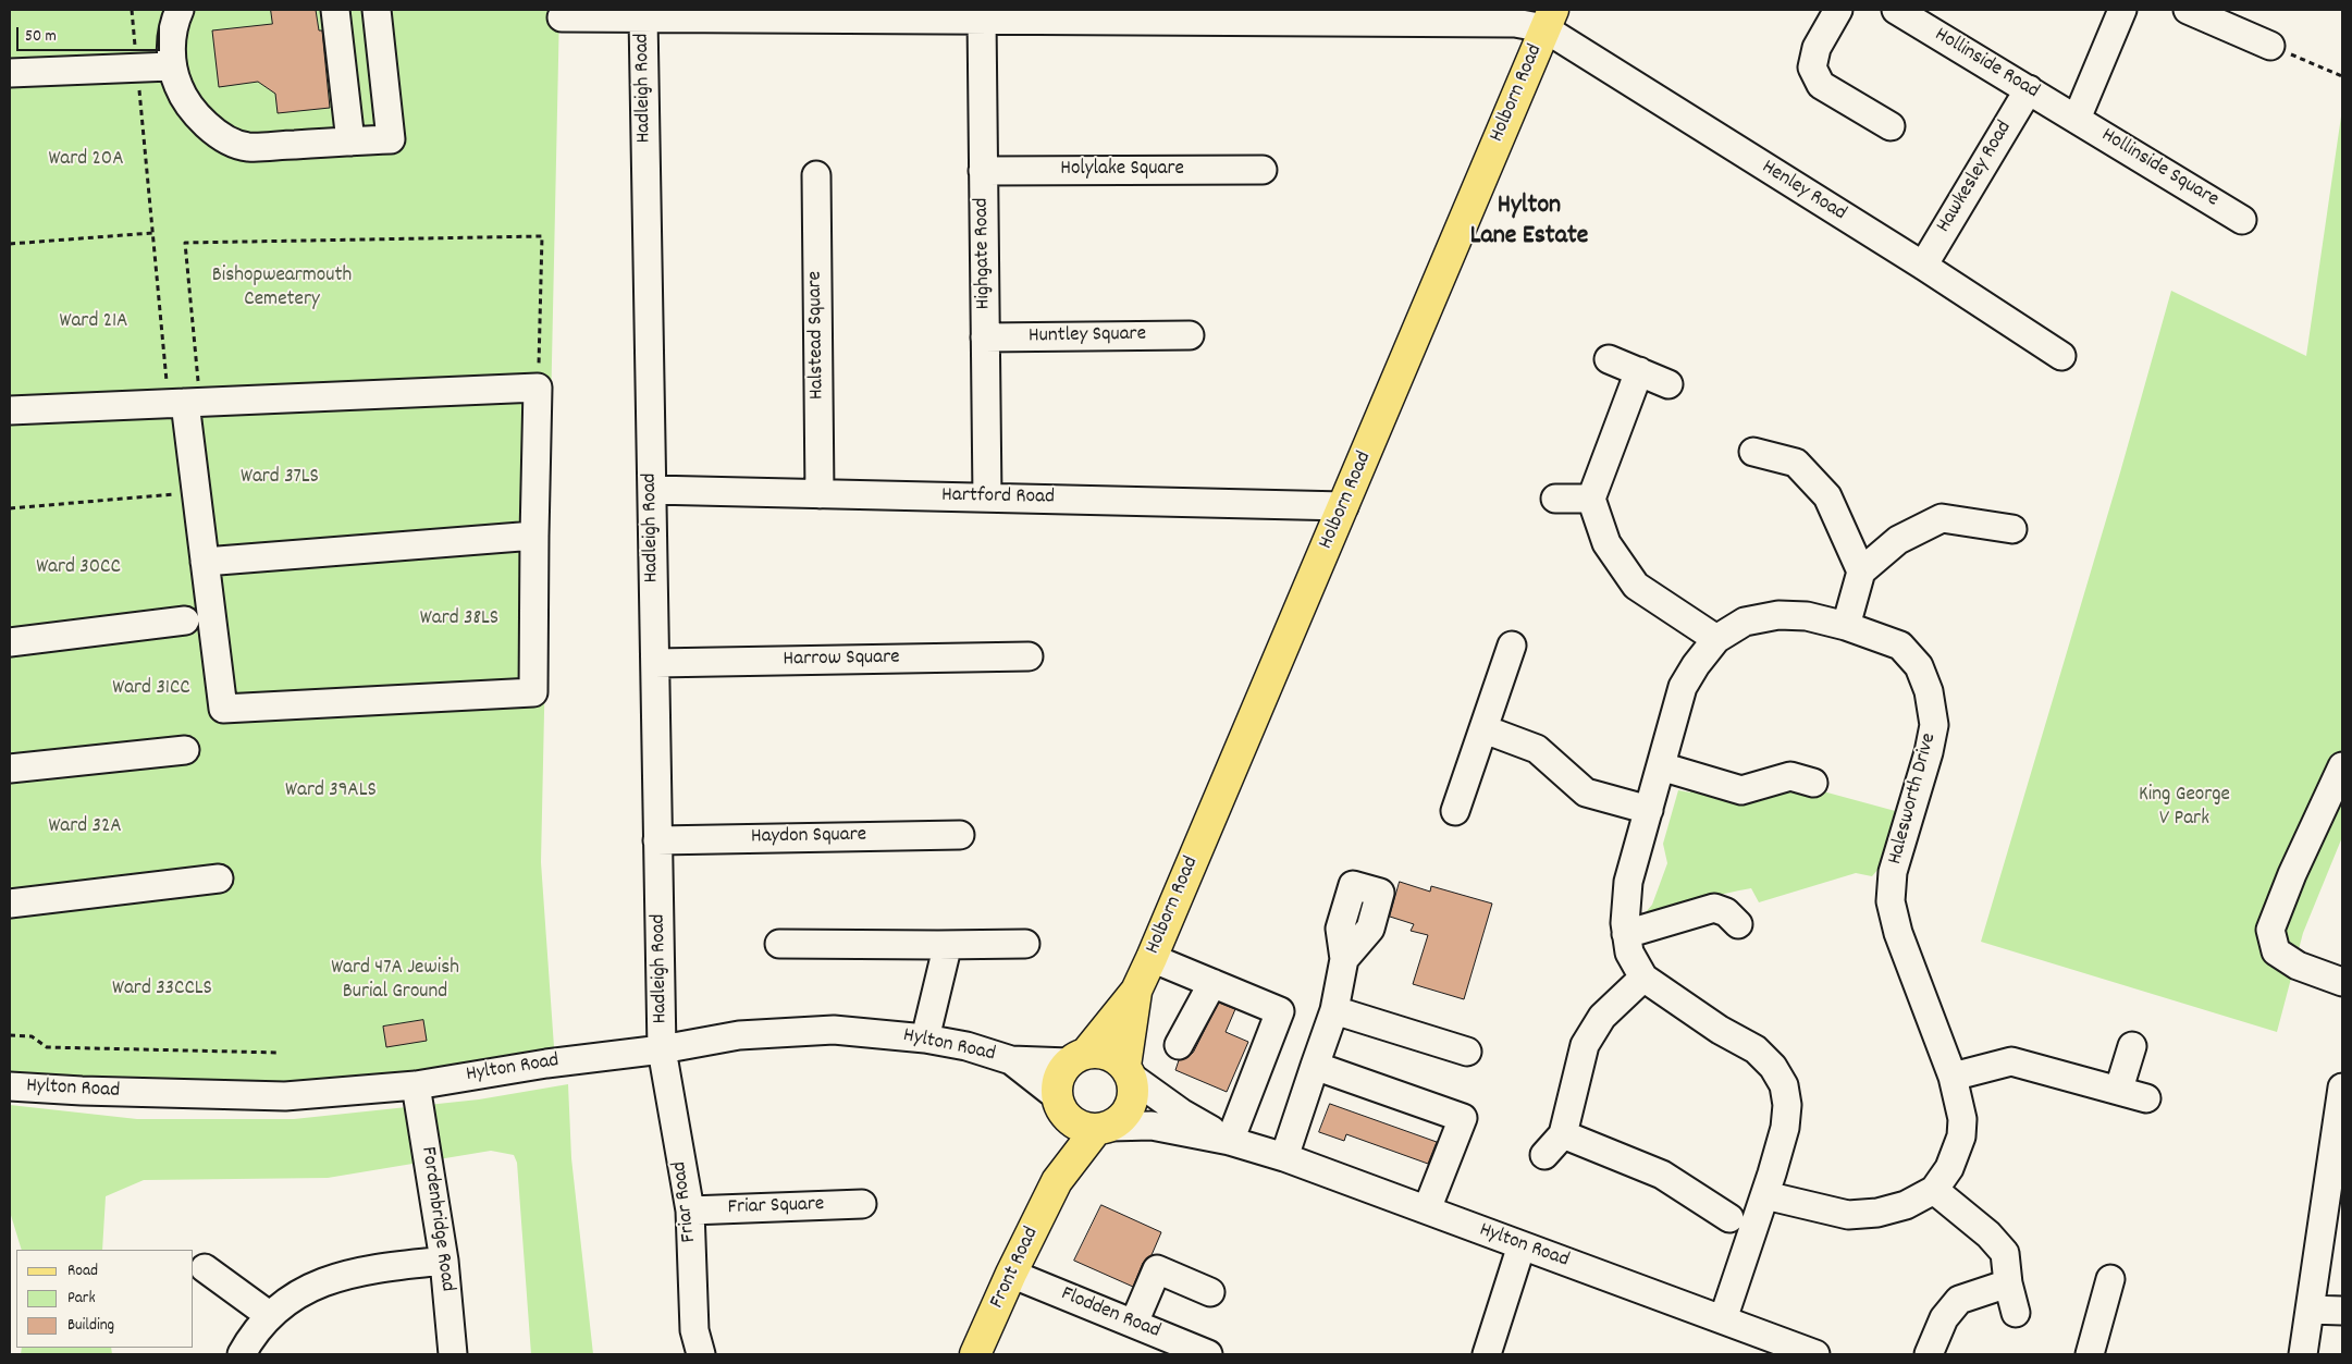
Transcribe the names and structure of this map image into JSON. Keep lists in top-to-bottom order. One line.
{"streets":{"main road":["Holborn Road","Front Road"],"street":["Hollinside Road","Hadleigh Road","Hollinside Square","Holylake Square","Hawkesley Road","Henley Road","Highgate Road","Halstead Square","Huntley Square","Hartford Road","Harrow Square","Halesworth Drive","Haydon Square","Hylton Road","Friar Road","Friar Square","Fordenbridge Road","Flodden Road"]},"crossings":[["Hollinside Road","Hollinside Square"],["Hollinside Road","Hawkesley Road"],["Hadleigh Road","Hartford Road"],["Hadleigh Road","Harrow Square"],["Hadleigh Road","Haydon Square"],["Hadleigh Road","Hylton Road"],["Hadleigh Road","Friar Road"],["Holborn Road","Henley Road"],["Holborn Road","Hartford Road"],["Holborn Road","Hylton Road"],["Holborn Road","Front Road"],["Holylake Square","Highgate Road"],["Hawkesley Road","Henley Road"],["Highgate Road","Huntley Square"],["Highgate Road","Hartford Road"],["Halstead Square","Hartford Road"],["Halesworth Drive","Hylton Road"],["Hylton Road","Friar Road"],["Hylton Road","Fordenbridge Road"],["Hylton Road","Front Road"],["Friar Road","Friar Square"],["Front Road","Flodden Road"]],"districts":["Hylton Lane Estate"],"parks":["Ward 20A","Bishopwearmouth Cemetery","Ward 21A","Ward 37LS","Ward 30CC","Ward 38LS","Ward 31CC","Ward 39ALS","King George V Park","Ward 32A","Ward 47A Jewish Burial Ground","Ward 33CCLS"],"legend":["Road","Park","Building"],"scale_bar":"50 m"}
